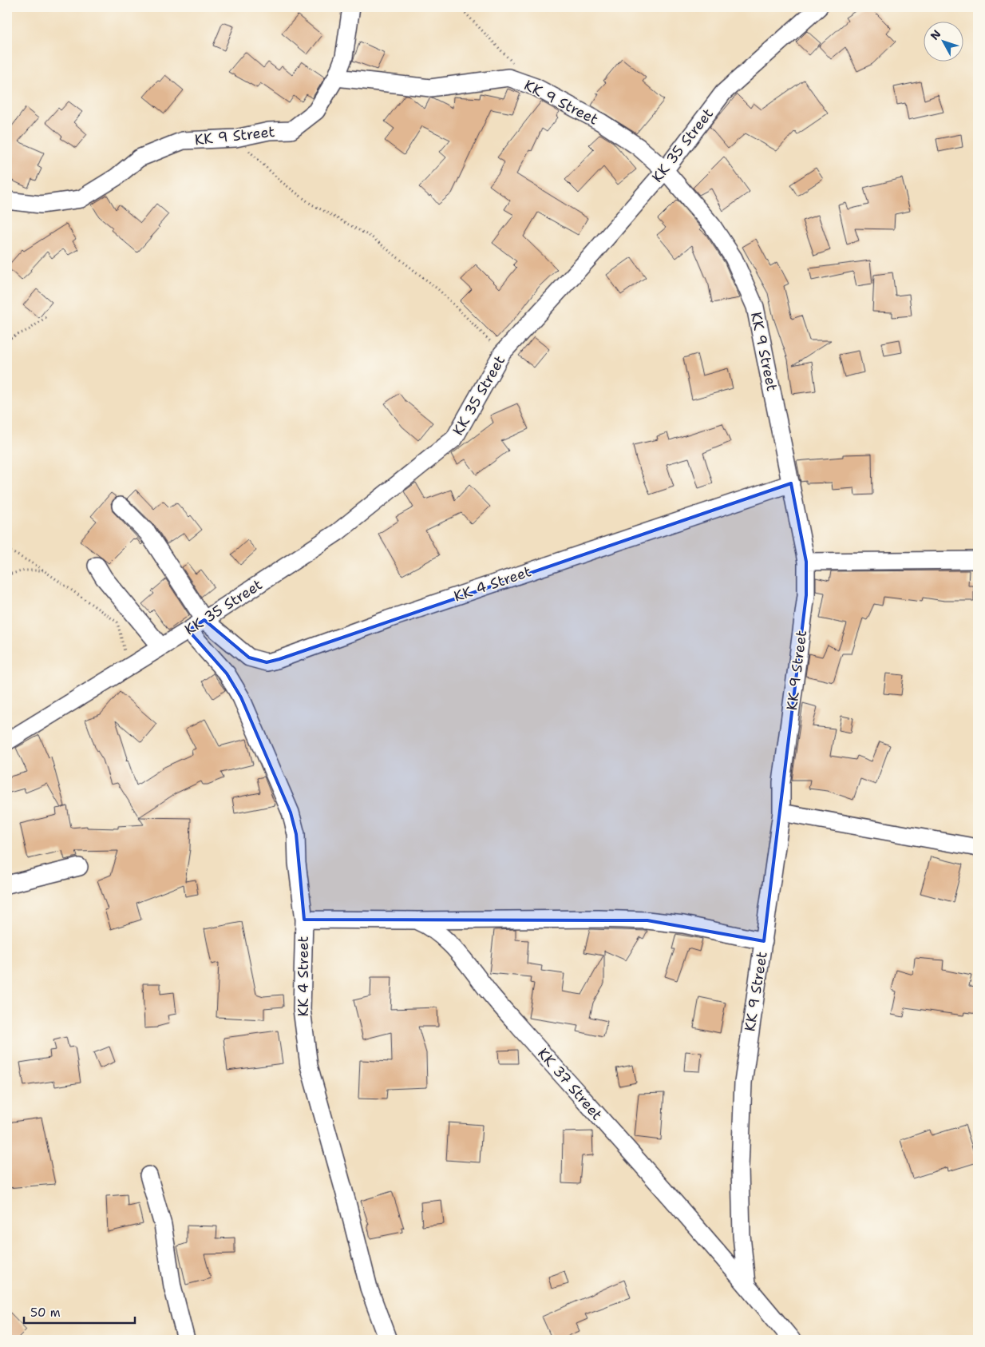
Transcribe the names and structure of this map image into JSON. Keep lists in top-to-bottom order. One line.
{"streets":{"street":["KK 9 Street","KK 35 Street","KK 4 Street","KK 37 Street"]},"crossings":[["KK 9 Street","KK 35 Street"],["KK 9 Street","KK 4 Street"],["KK 9 Street","KK 37 Street"],["KK 35 Street","KK 4 Street"],["KK 4 Street","KK 37 Street"]],"scale_bar":"50 m","north":"top left"}
